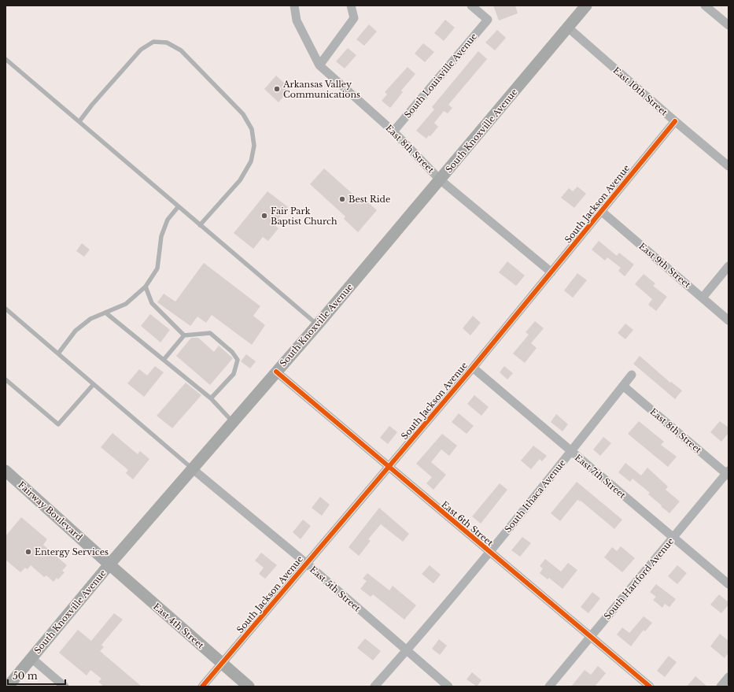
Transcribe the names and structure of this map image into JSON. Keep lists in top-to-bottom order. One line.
{"streets":{"main road":["South Knoxville Avenue","Fairway Boulevard","East 4th Street"],"street":["South Louisville Avenue","East 10th Street","East 8th Street","South Jackson Avenue","East 9th Street","East 7th Street","South Ithaca Avenue","East 6th Street","South Hartford Avenue","East 5th Street"]},"crossings":[["South Louisville Avenue","East 8th Street"],["East 10th Street","South Knoxville Avenue"],["East 10th Street","South Jackson Avenue"],["South Knoxville Avenue","East 8th Street"],["South Knoxville Avenue","Fairway Boulevard"],["South Knoxville Avenue","East 6th Street"],["South Knoxville Avenue","East 5th Street"],["South Knoxville Avenue","East 4th Street"],["East 8th Street","South Jackson Avenue"],["East 8th Street","South Ithaca Avenue"],["East 8th Street","South Hartford Avenue"],["South Jackson Avenue","East 9th Street"],["South Jackson Avenue","East 7th Street"],["South Jackson Avenue","East 6th Street"],["South Jackson Avenue","East 5th Street"],["South Jackson Avenue","East 4th Street"],["East 7th Street","South Ithaca Avenue"],["East 7th Street","South Hartford Avenue"],["South Ithaca Avenue","East 6th Street"],["South Ithaca Avenue","East 5th Street"],["Fairway Boulevard","East 4th Street"],["East 6th Street","South Hartford Avenue"]],"places":["Arkansas Valley Communications","Best Ride","Fair Park Baptist Church","Entergy Services"],"scale_bar":"50 m"}
